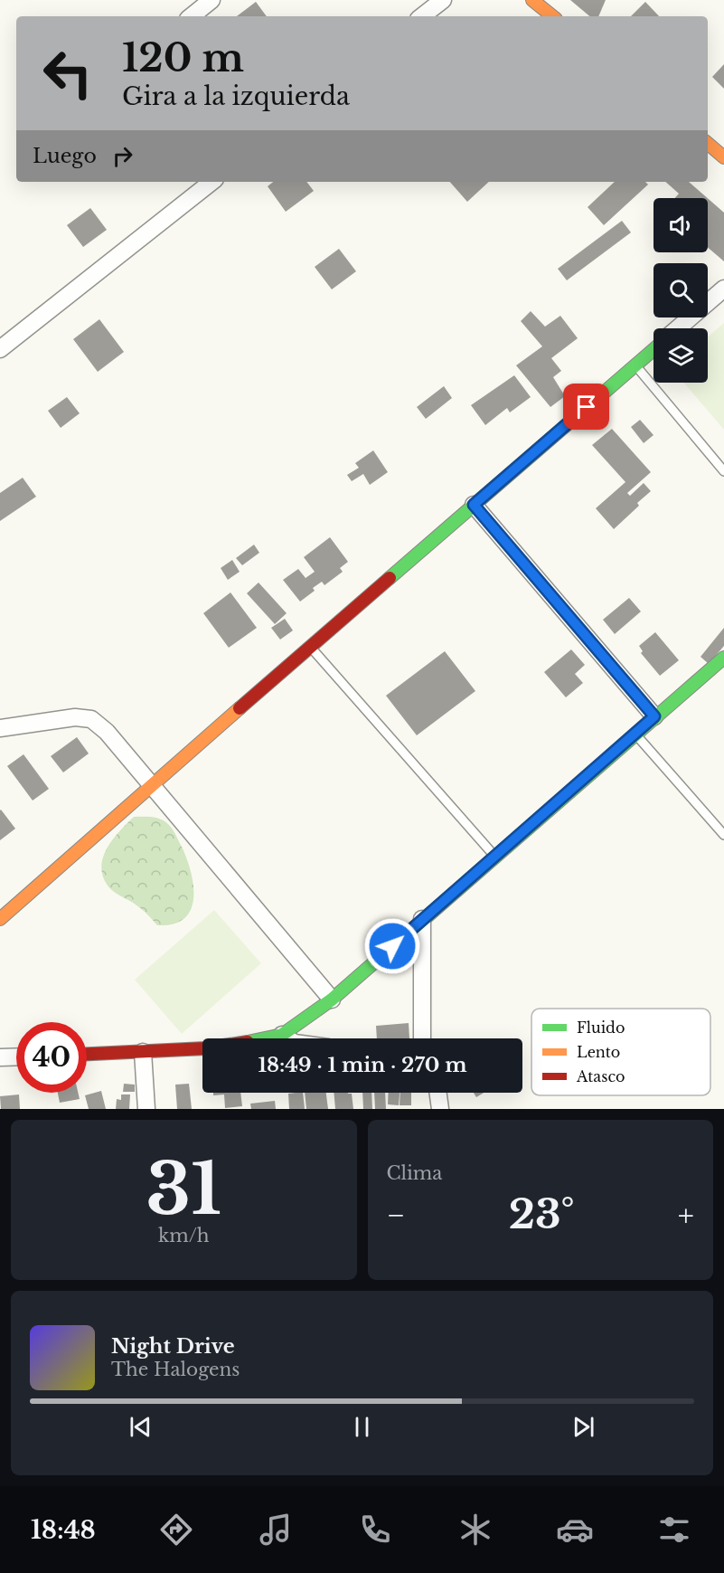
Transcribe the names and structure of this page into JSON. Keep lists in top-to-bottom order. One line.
{"legend":["Fluido","Lento","Atasco"],"page":{"turn":["120 m","Gira a la izquierda"],"then":"Luego","limit":"40","trip":"18:49 · 1 min · 270 m","tile":[["31","km/h"],"Clima"],"heat":["−","23°","+"],"song":["Night Drive","The Halogens"],"tabs":"18:48"}}
